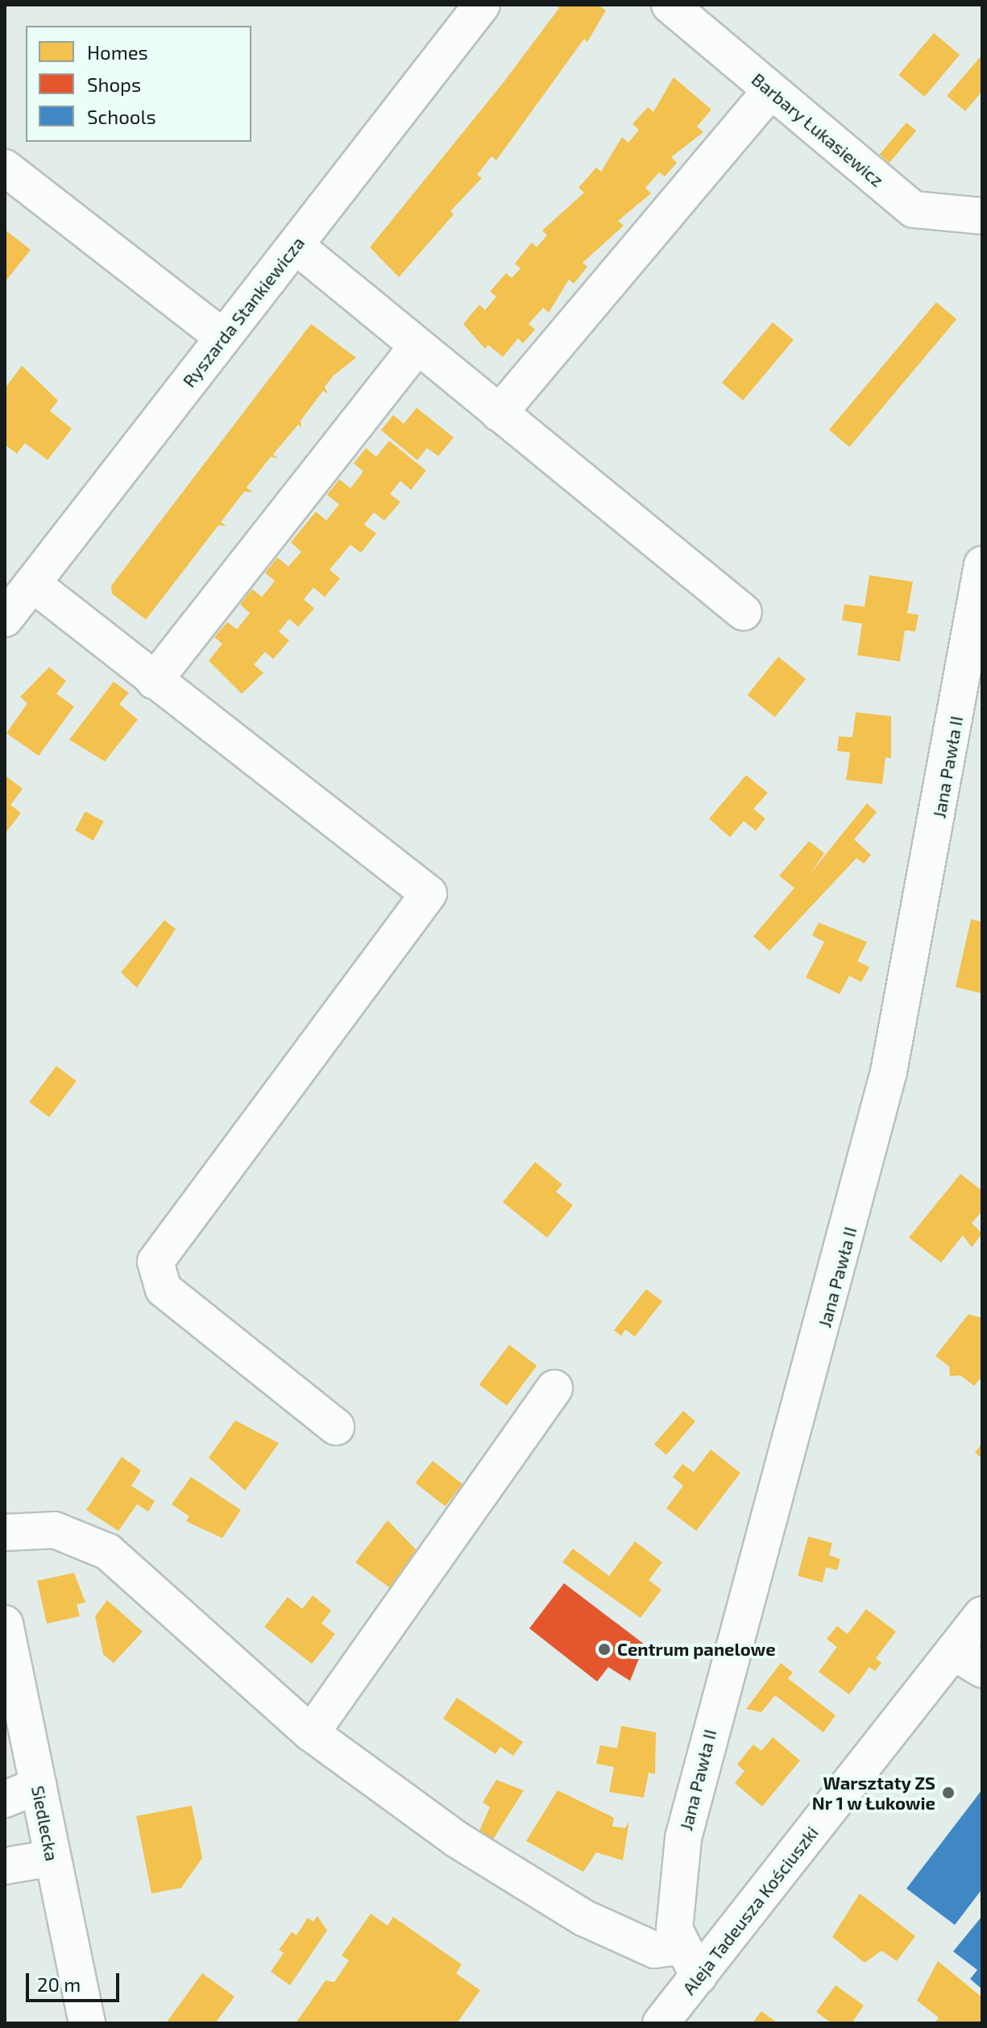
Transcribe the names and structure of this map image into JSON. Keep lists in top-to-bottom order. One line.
{"streets":{"street":["Barbary Łukasiewicz","Ryszarda Stankiewicza","Jana Pawła II","Siedlecka","Aleja Tadeusza Kościuszki"]},"crossings":[["Jana Pawła II","Aleja Tadeusza Kościuszki"]],"places":["Centrum panelowe","Warsztaty ZS Nr 1 w Łukowie"],"legend":["Homes","Shops","Schools"],"scale_bar":"20 m"}
